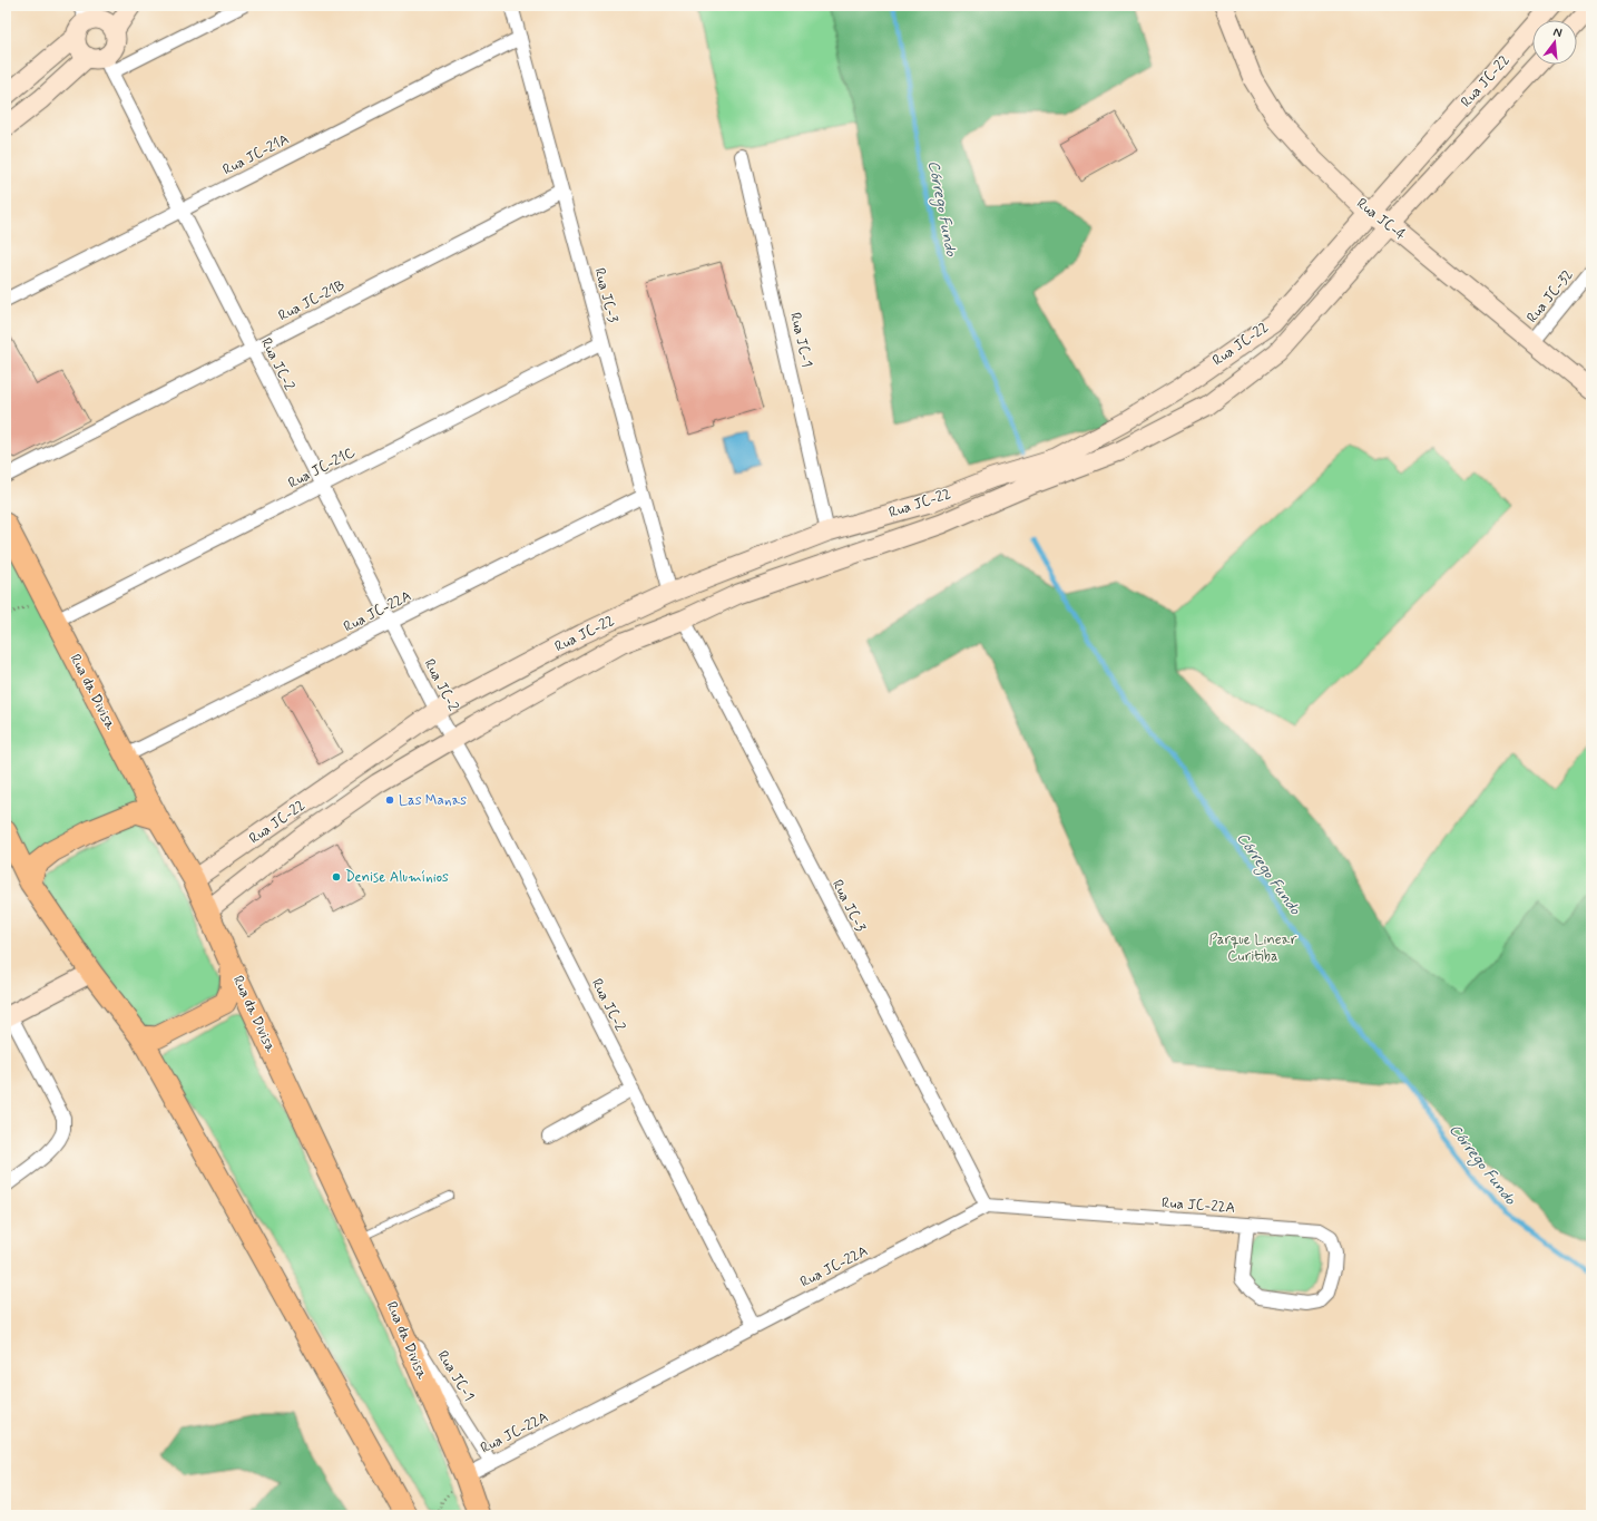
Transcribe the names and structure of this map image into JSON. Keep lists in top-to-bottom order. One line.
{"streets":{"main road":["Rua JC-22","Rua JC-4","Rua da Divisa"],"street":["Rua JC-21A","Rua JC-3","Rua JC-32","Rua JC-21B","Rua JC-1","Rua JC-2","Rua JC-21C","Rua JC-22A"]},"crossings":[["Rua JC-22","Rua JC-4"],["Rua JC-22","Rua JC-3"],["Rua JC-22","Rua JC-1"],["Rua JC-22","Rua JC-2"],["Rua JC-22","Rua da Divisa"],["Rua JC-21A","Rua JC-3"],["Rua JC-21A","Rua JC-2"],["Rua JC-4","Rua JC-32"],["Rua JC-3","Rua JC-21B"],["Rua JC-3","Rua JC-21C"],["Rua JC-3","Rua JC-22A"],["Rua JC-21B","Rua JC-2"],["Rua JC-1","Rua JC-22A"],["Rua JC-1","Rua da Divisa"],["Rua JC-2","Rua JC-21C"],["Rua JC-2","Rua JC-22A"],["Rua JC-21C","Rua da Divisa"],["Rua JC-22A","Rua da Divisa"]],"water":["Córrego Fundo"],"parks":["Parque Linear Curitiba"],"places":["Las Manas","Denise Alumínios"],"north":"top"}
